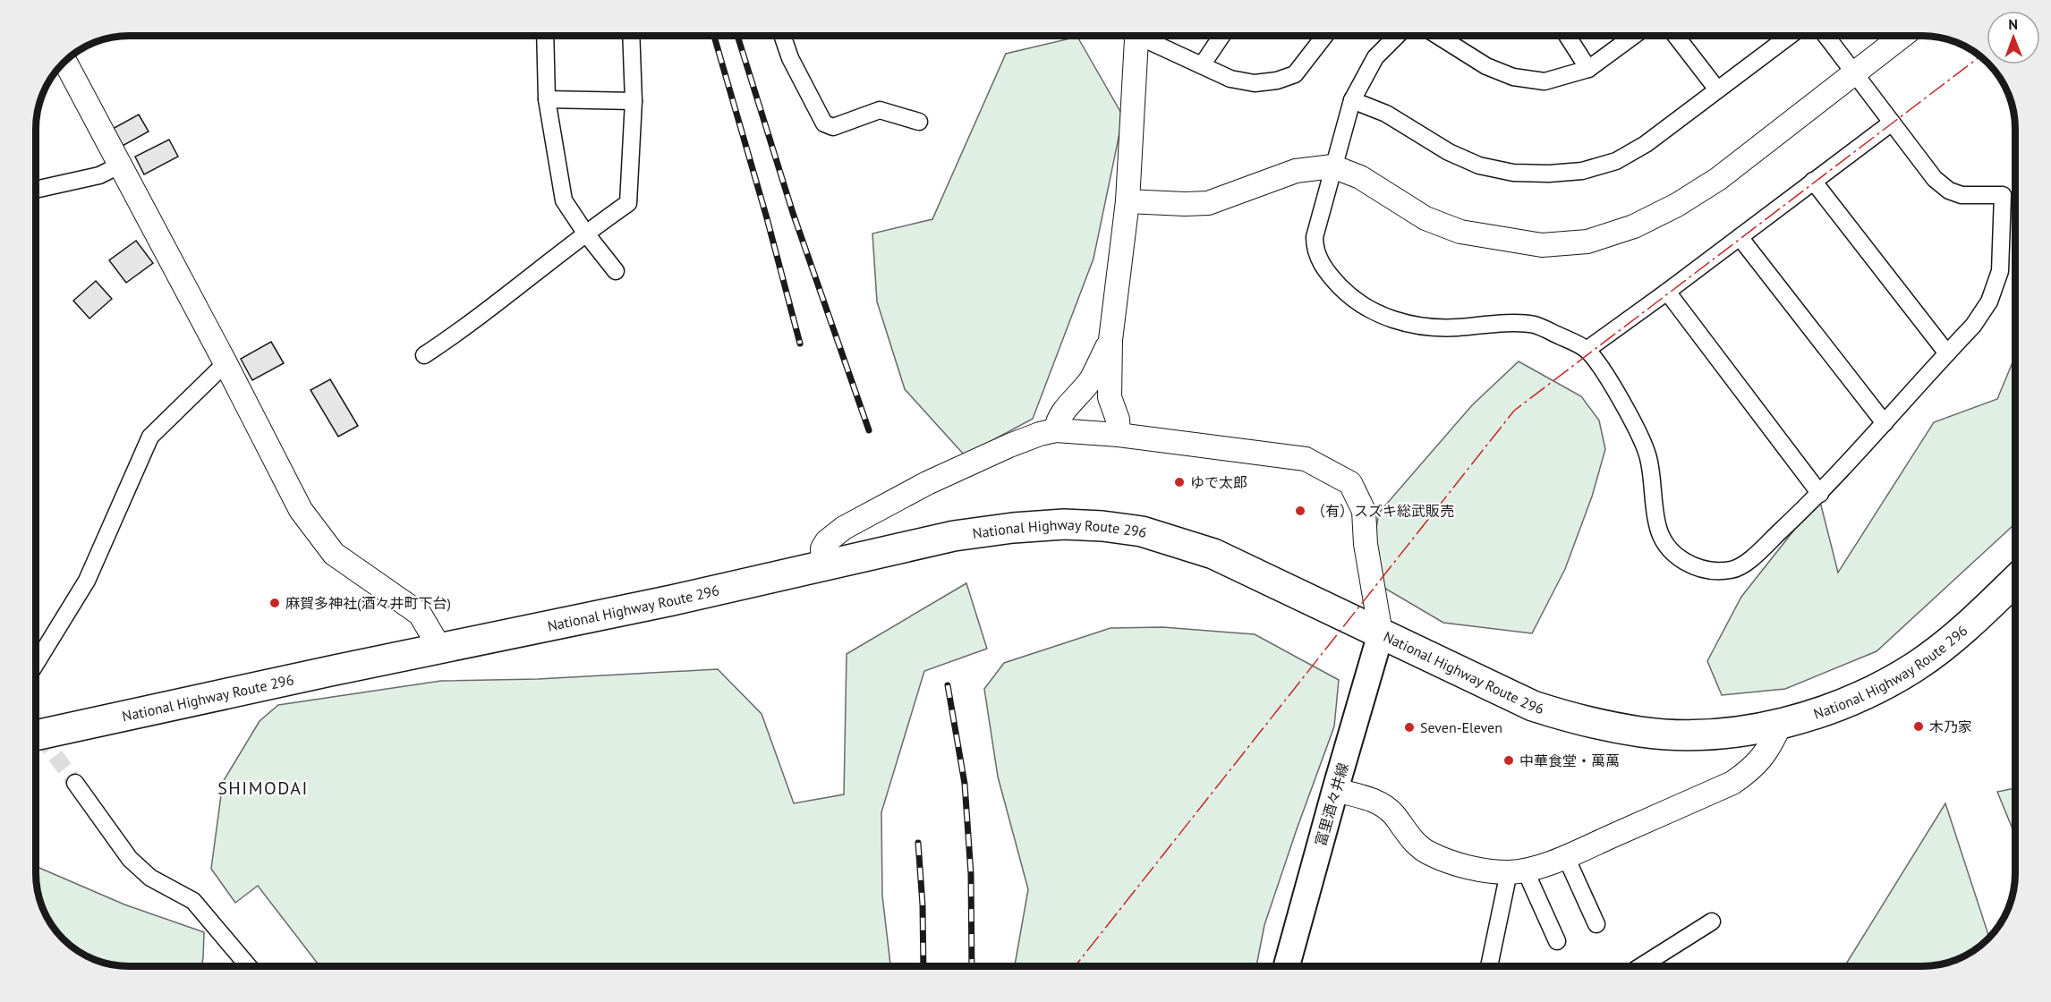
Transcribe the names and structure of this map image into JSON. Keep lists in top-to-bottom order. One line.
{"streets":{"highway":["National Highway Route 296"],"main road":["富里酒々井線"]},"crossings":[["National Highway Route 296","富里酒々井線"]],"districts":["SHIMODAI"],"places":["ゆで太郎","（有）スズキ総武販売","麻賀多神社(酒々井町下台)","木乃家","Seven-Eleven","中華食堂・萬萬"],"north":"top"}
